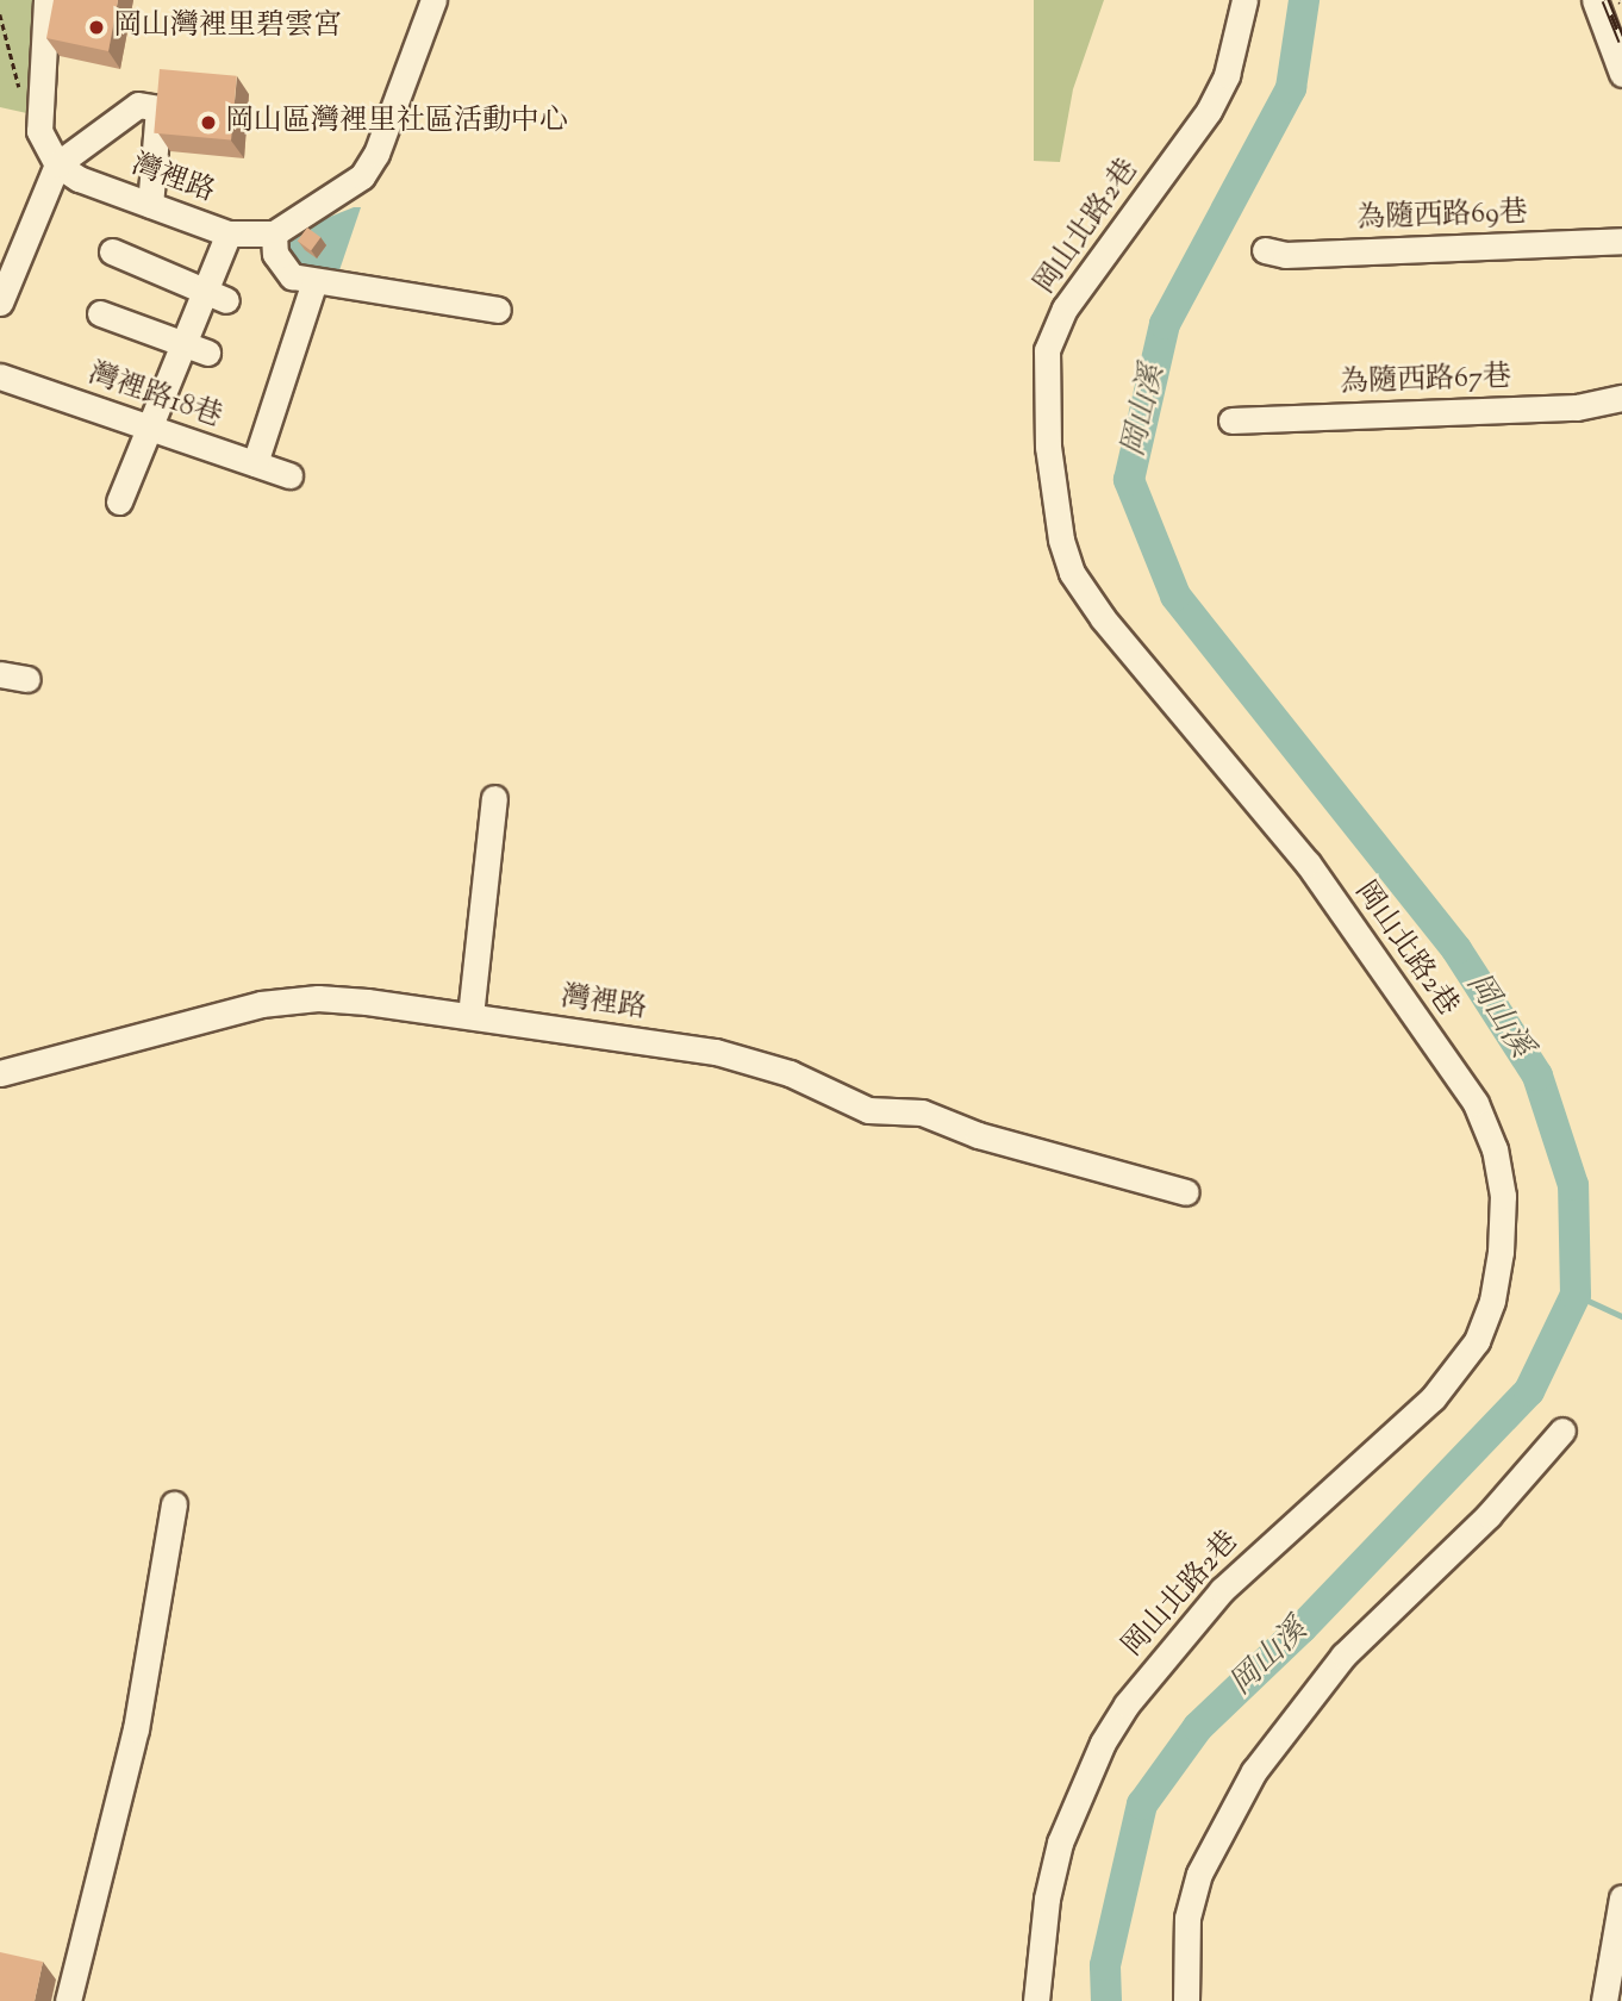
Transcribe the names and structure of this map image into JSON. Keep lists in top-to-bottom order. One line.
{"streets":{"street":["灣裡路","為隨西路69巷","岡山北路2巷","為隨西路67巷","灣裡路18巷"]},"water":["岡山溪"],"places":["岡山灣裡里碧雲宮","岡山區灣裡里社區活動中心"]}
